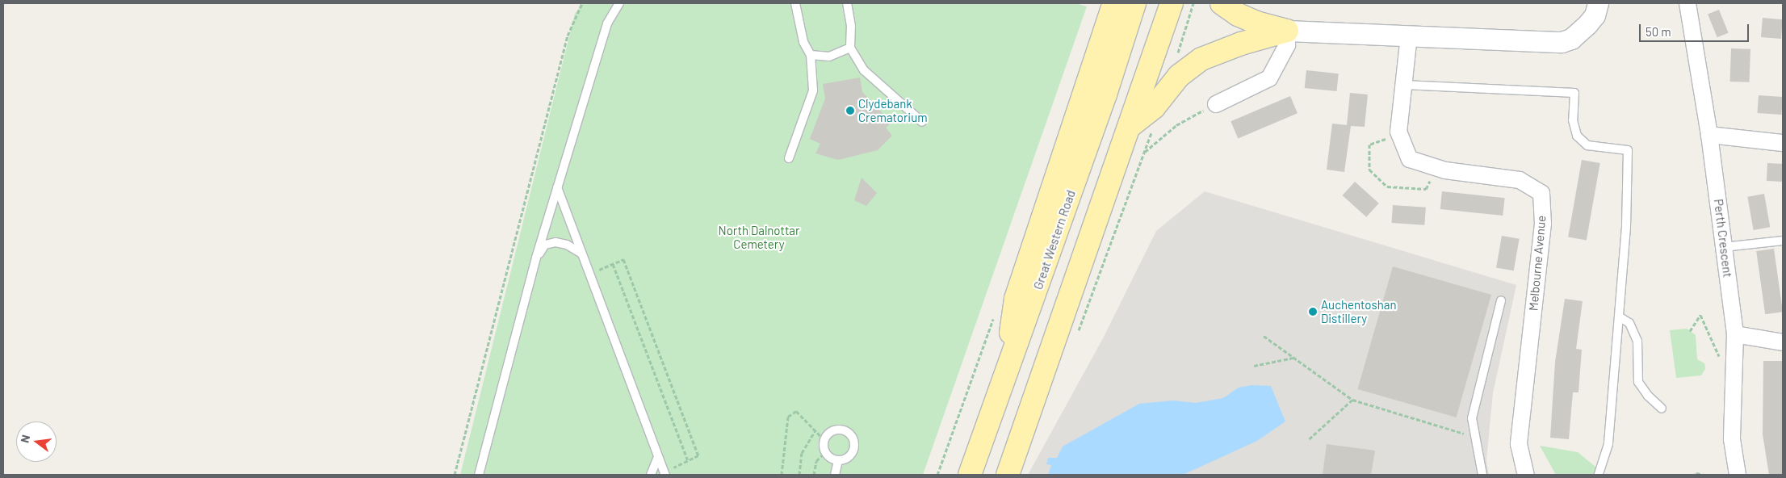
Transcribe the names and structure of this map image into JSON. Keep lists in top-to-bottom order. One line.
{"streets":{"main road":["Great Western Road"],"street":["Perth Crescent","Melbourne Avenue"]},"parks":["North Dalnottar Cemetery"],"places":["Clydebank Crematorium","Auchentoshan Distillery"],"scale_bar":"50 m","north":"left"}
